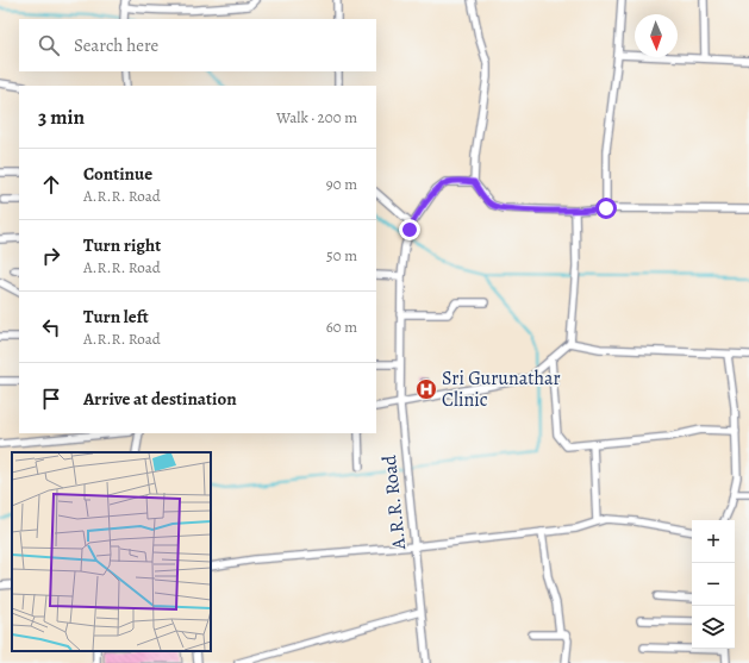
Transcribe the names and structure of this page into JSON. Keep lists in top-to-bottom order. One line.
{"streets":{"street":["A.R.R. Road"]},"places":{"hospital":["Sri Gurunathar Clinic"]},"north":"bottom","page":{"search":"Search here","heading":["3 min","Walk · 200 m"],"list":[["Continue","A.R.R. Road","90 m"],["Turn right","A.R.R. Road","50 m"],["Turn left","A.R.R. Road","60 m"],"Arrive at destination"],"map_buttons":["+","−"]}}
